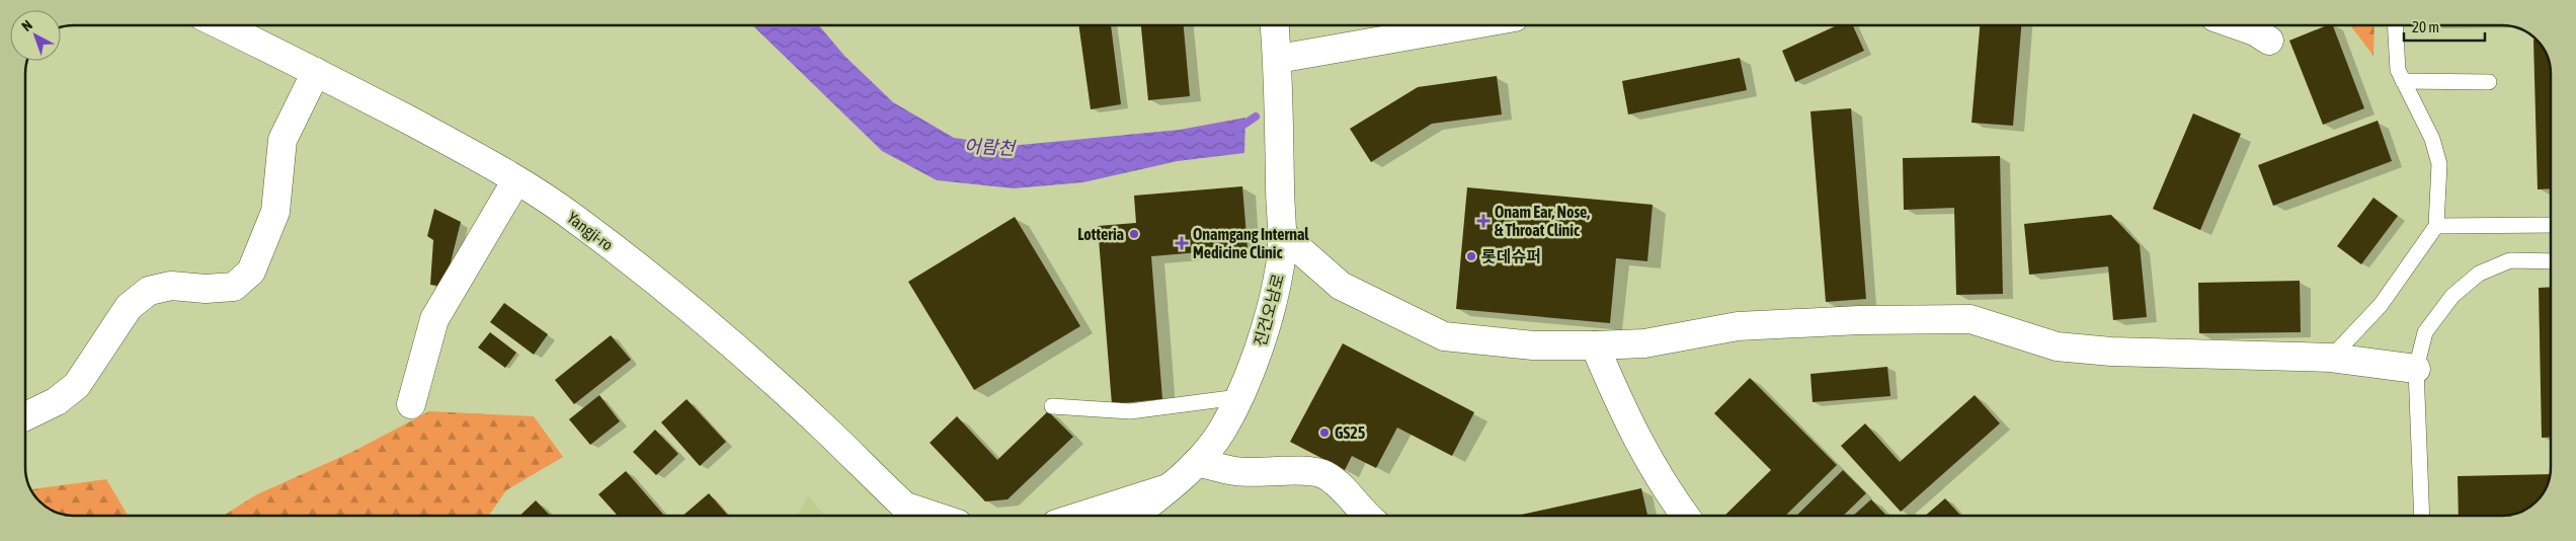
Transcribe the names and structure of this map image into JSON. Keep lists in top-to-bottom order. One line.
{"streets":{"street":["Yangji-ro","진건오남로"]},"water":["어람천"],"places":{"health":["Onam Ear, Nose, & Throat Clinic","Onamgang Internal Medicine Clinic"],"other":["Lotteria","롯데슈퍼","GS25"]},"scale_bar":"20 m","north":"top left"}
